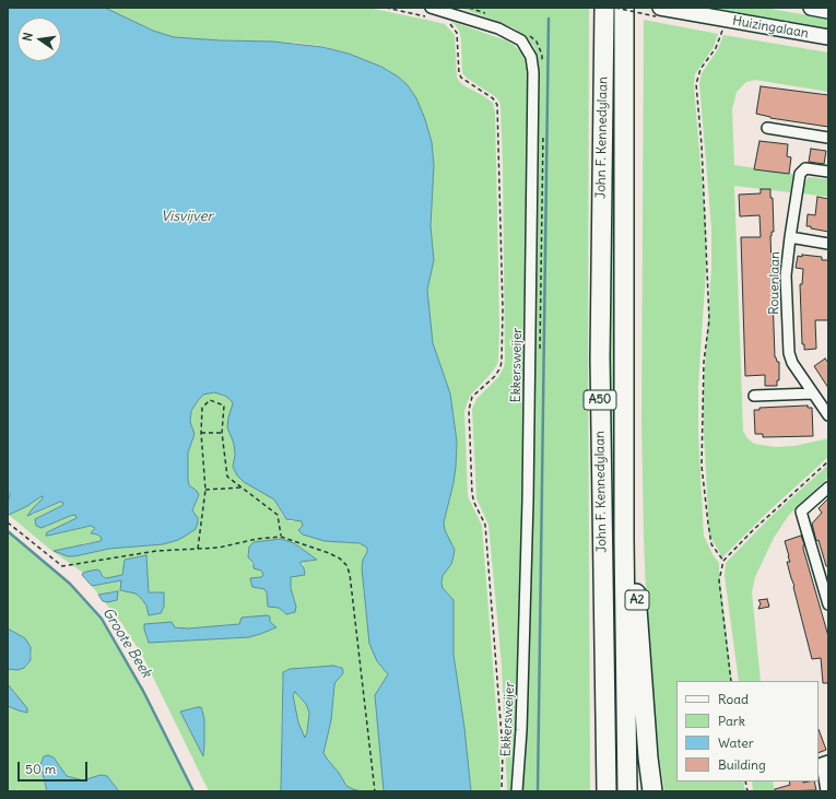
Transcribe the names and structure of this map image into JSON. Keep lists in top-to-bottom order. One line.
{"streets":{"highway":["John F. Kennedylaan","A50","A2"],"main road":["Huizingalaan"],"street":["Rouenlaan","Ekkersweijer"]},"crossings":[["John F. Kennedylaan","A2"]],"water":["Visvijver","Groote Beek"],"legend":["Road","Park","Water","Building"],"scale_bar":"50 m","north":"left"}
